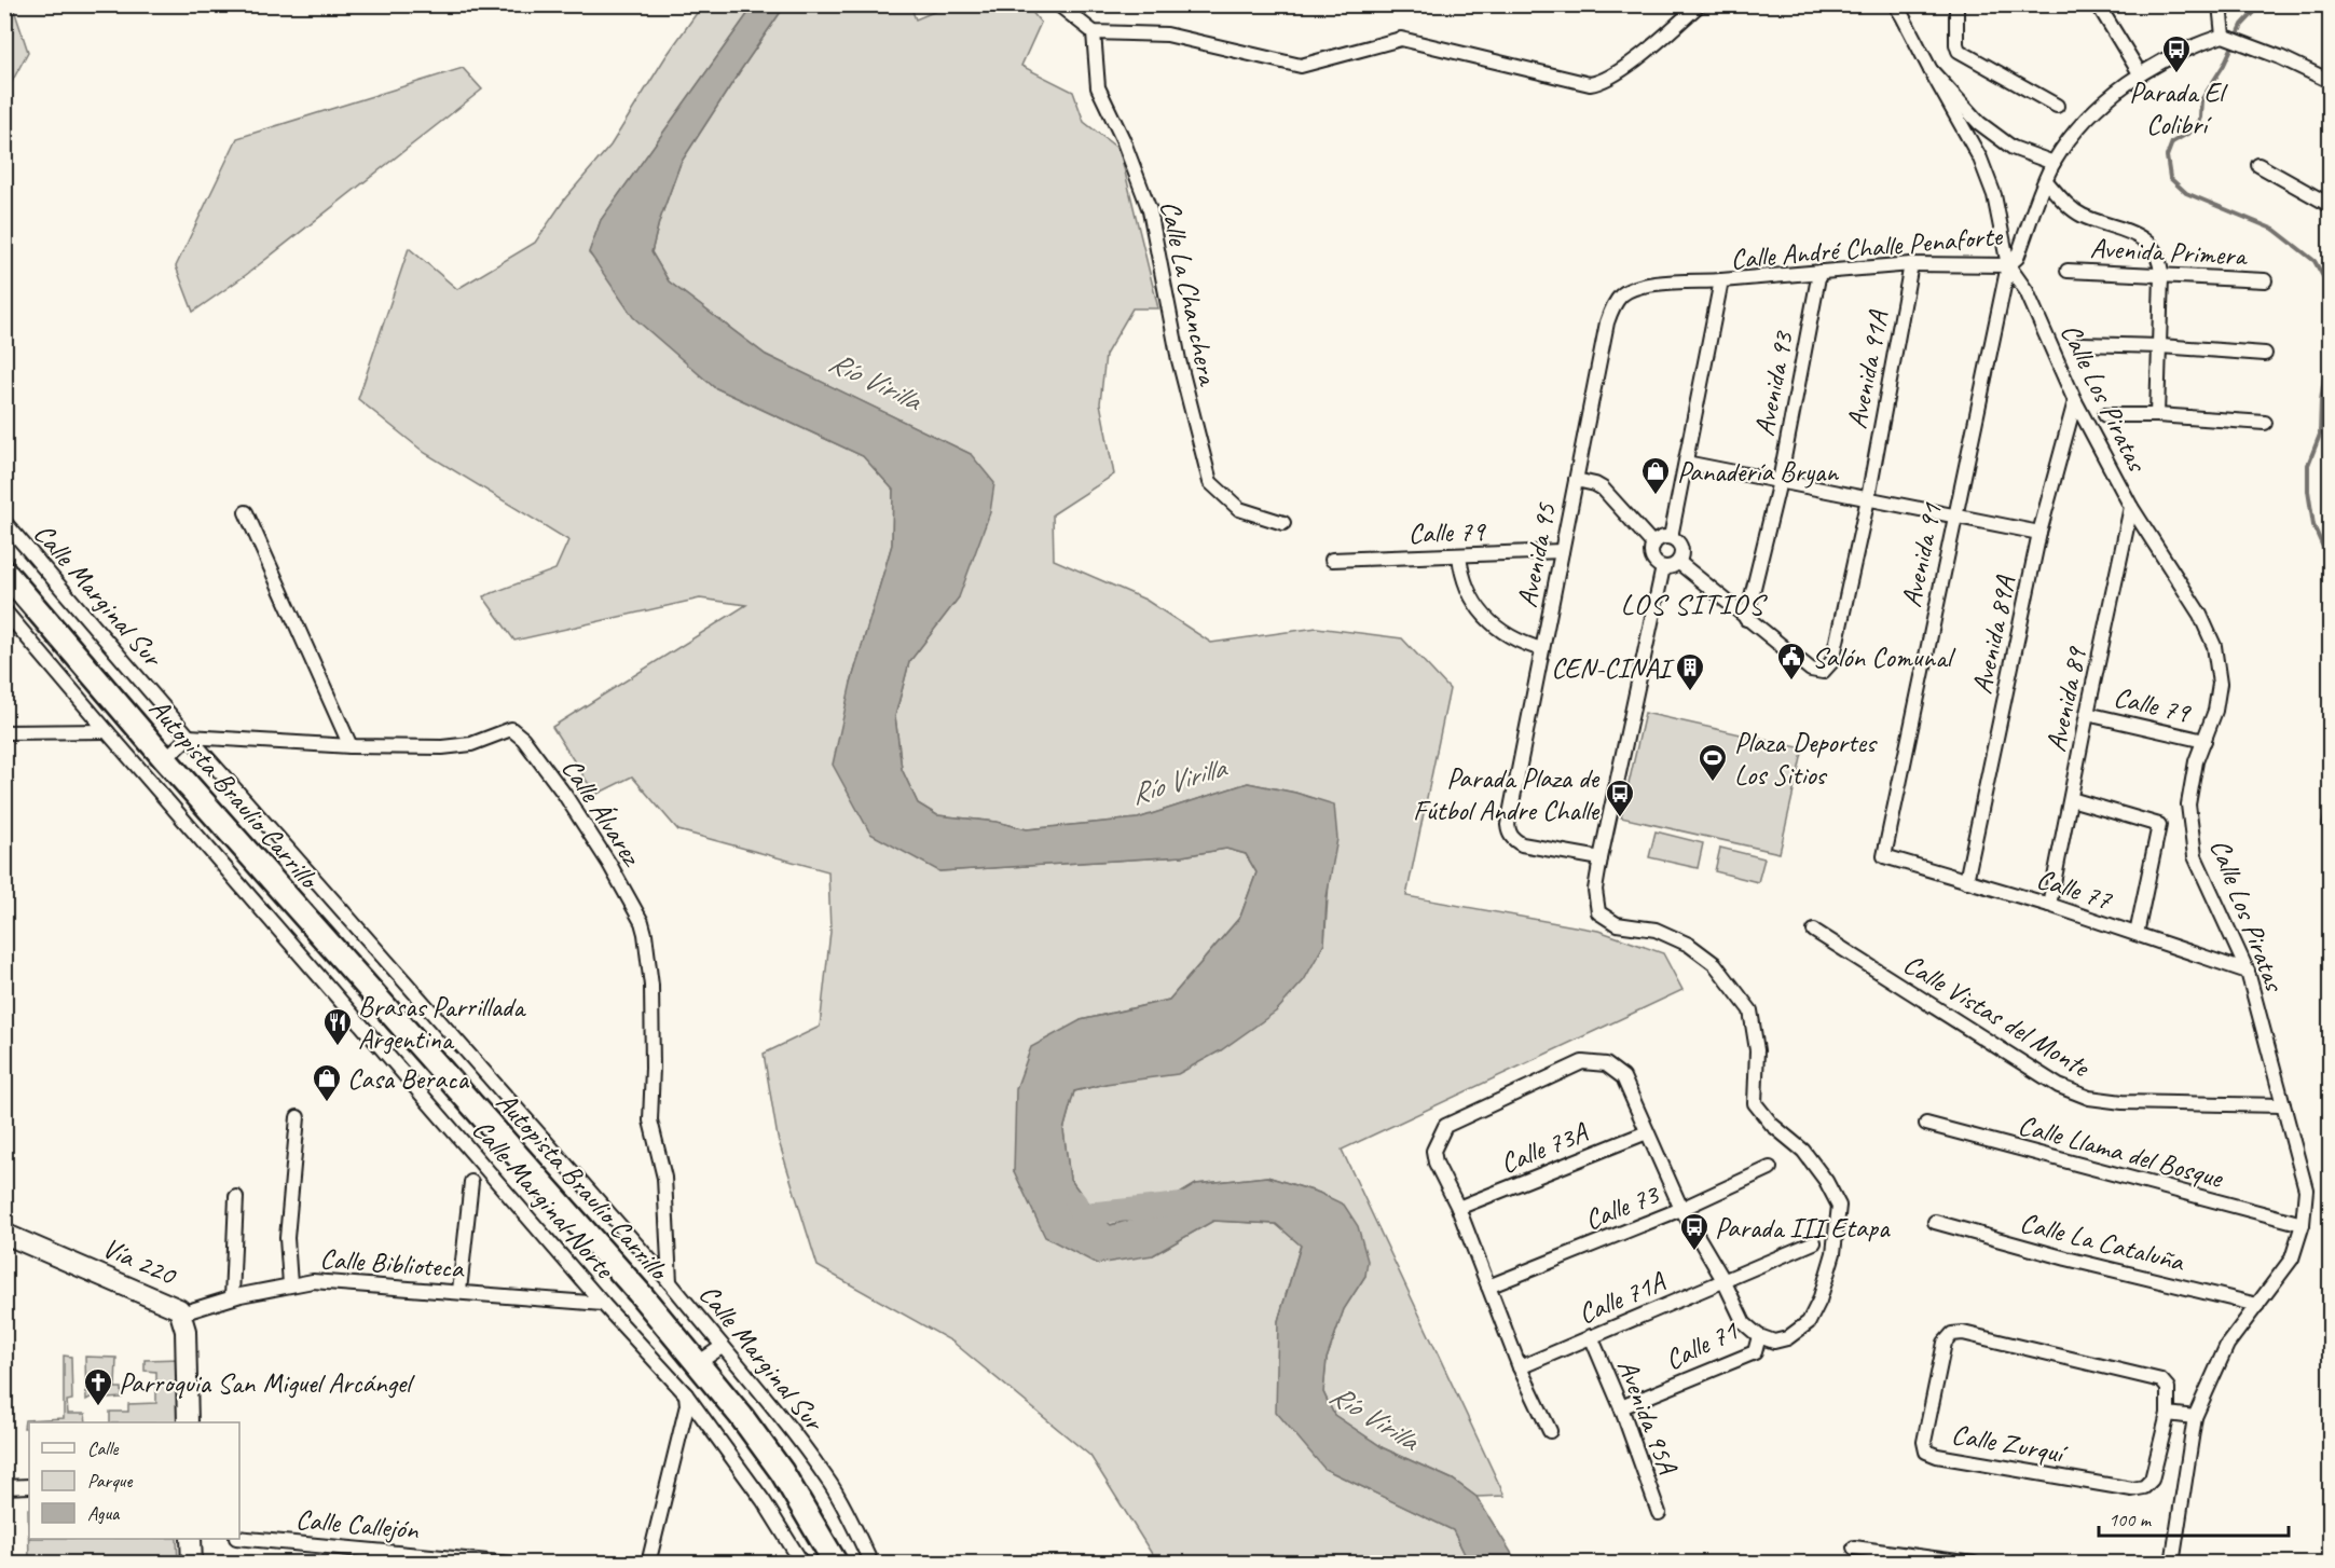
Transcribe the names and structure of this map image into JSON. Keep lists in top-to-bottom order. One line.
{"streets":{"highway":["Autopista Braulio Carrillo"],"main road":["Vía 220"],"street":["Calle André Challe Penaforte","Avenida Primera","Calle La Chanchera","Avenida 91A","Avenida 93","Calle Los Piratas","Calle 79","Avenida 95","Avenida 91","Calle Marginal Sur","Avenida 89A","Avenida 89","Calle Álvarez","Calle 77","Calle Vistas del Monte","Calle 73A","Calle Llama del Bosque","Calle Marginal Norte","Calle 73","Calle La Cataluña","Calle Biblioteca","Calle 71A","Calle 71","Avenida 95A","Calle Zurquí","Calle Callejón"]},"crossings":[["Calle André Challe Penaforte","Avenida 91A"],["Calle André Challe Penaforte","Avenida 93"],["Calle André Challe Penaforte","Calle Los Piratas"],["Calle André Challe Penaforte","Avenida 95"],["Calle André Challe Penaforte","Avenida 91"],["Avenida 91A","Avenida 93"],["Calle Los Piratas","Calle 79"],["Calle Los Piratas","Avenida 91"],["Calle Los Piratas","Avenida 89A"],["Calle Los Piratas","Avenida 89"],["Calle Los Piratas","Calle 77"],["Calle Los Piratas","Calle Vistas del Monte"],["Calle Los Piratas","Calle Llama del Bosque"],["Calle Los Piratas","Calle La Cataluña"],["Calle 79","Avenida 95"],["Calle 79","Avenida 89"],["Avenida 91","Calle 77"],["Calle Marginal Sur","Calle Álvarez"],["Avenida 89A","Calle 77"],["Avenida 89","Calle 77"],["Calle Marginal Norte","Calle Biblioteca"],["Vía 220","Calle Biblioteca"],["Calle 71A","Avenida 95A"],["Calle 71","Avenida 95A"]],"districts":["LOS SITIOS"],"water":["Río Virilla"],"places":{"bus stop":["Parada El Colibrí","Parada Plaza de Fútbol Andre Challe","Parada III Etapa"],"shop":["Panadería Bryan","Casa Beraca"],"public building":["Salón Comunal"],"building":["CEN-CINAI"],"sports":["Plaza Deportes Los Sitios"],"restaurant":["Brasas Parrillada Argentina"],"church":["Parroquia San Miguel Arcángel"]},"legend":["Calle","Parque","Agua"],"scale_bar":"100 m"}
